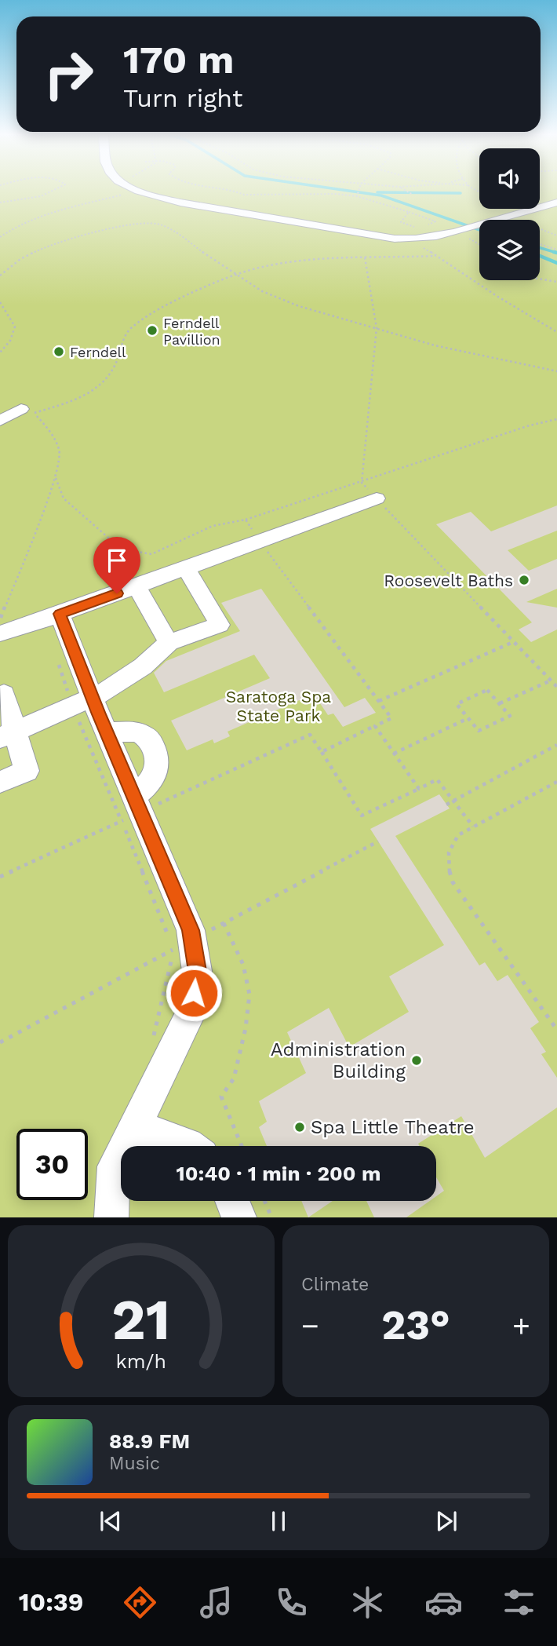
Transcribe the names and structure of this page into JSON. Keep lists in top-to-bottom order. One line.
{"parks":["Saratoga Spa State Park"],"places":["Ferndell Pavillion","Ferndell","Roosevelt Baths","Administration Building","Spa Little Theatre"],"page":{"turn":["170 m","Turn right"],"limit":"30","trip":"10:40 · 1 min · 200 m","tile":"Climate","heat":["−","23°","+"],"song":["88.9 FM","Music"],"tabs":"10:39","gauge":["21","km/h"]}}
